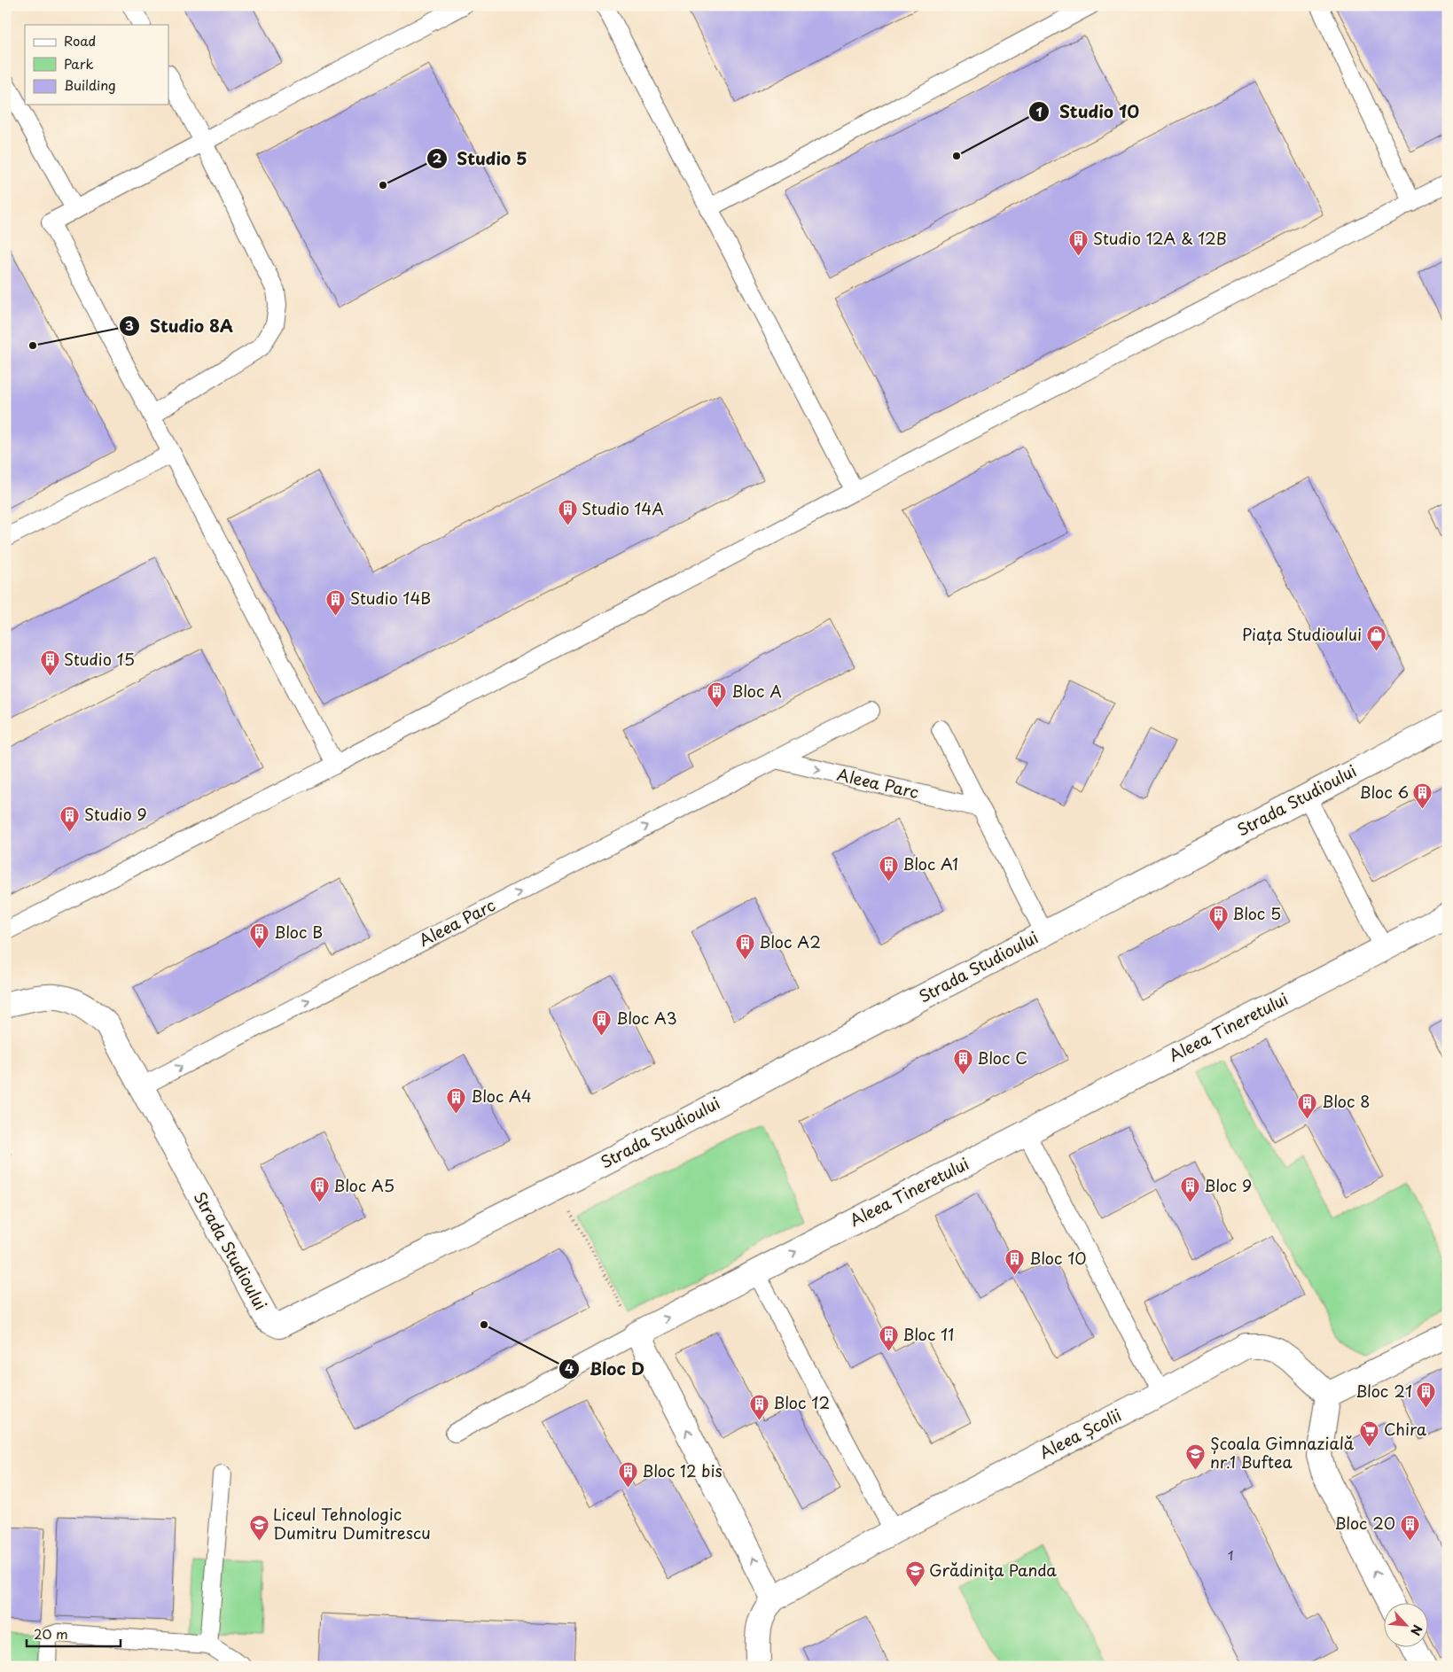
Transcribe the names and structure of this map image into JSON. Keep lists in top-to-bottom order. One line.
{"streets":{"street":["Strada Studioului","Aleea Tineretului","Aleea Școlii"],"lane":["Aleea Parc"]},"crossings":[["Aleea Parc","Strada Studioului"]],"one_way":["Aleea Parc","Aleea Tineretului"],"places":{"other":["Studio 10","Studio 5","Studio 8A","Bloc D"],"building":["Studio 12A & 12B","Studio 14A","Studio 14B","Studio 15","Bloc A","Bloc 6","Studio 9","Bloc A1","Bloc 5","Bloc B","Bloc A2","Bloc A3","Bloc C","Bloc A4","Bloc 8","Bloc A5","Bloc 9","Bloc 10","Bloc 11","Bloc 21","Bloc 12","Bloc 12 bis","Bloc 20"],"shop":["Piața Studioului"],"supermarket":["Chira"],"school or university":["Școala Gimnazială nr.1 Buftea","Liceul Tehnologic Dumitru Dumitrescu","Grădiniţa Panda"]},"house_numbers":["1"],"legend":["Road","Park","Building"],"scale_bar":"20 m","north":"bottom right"}
